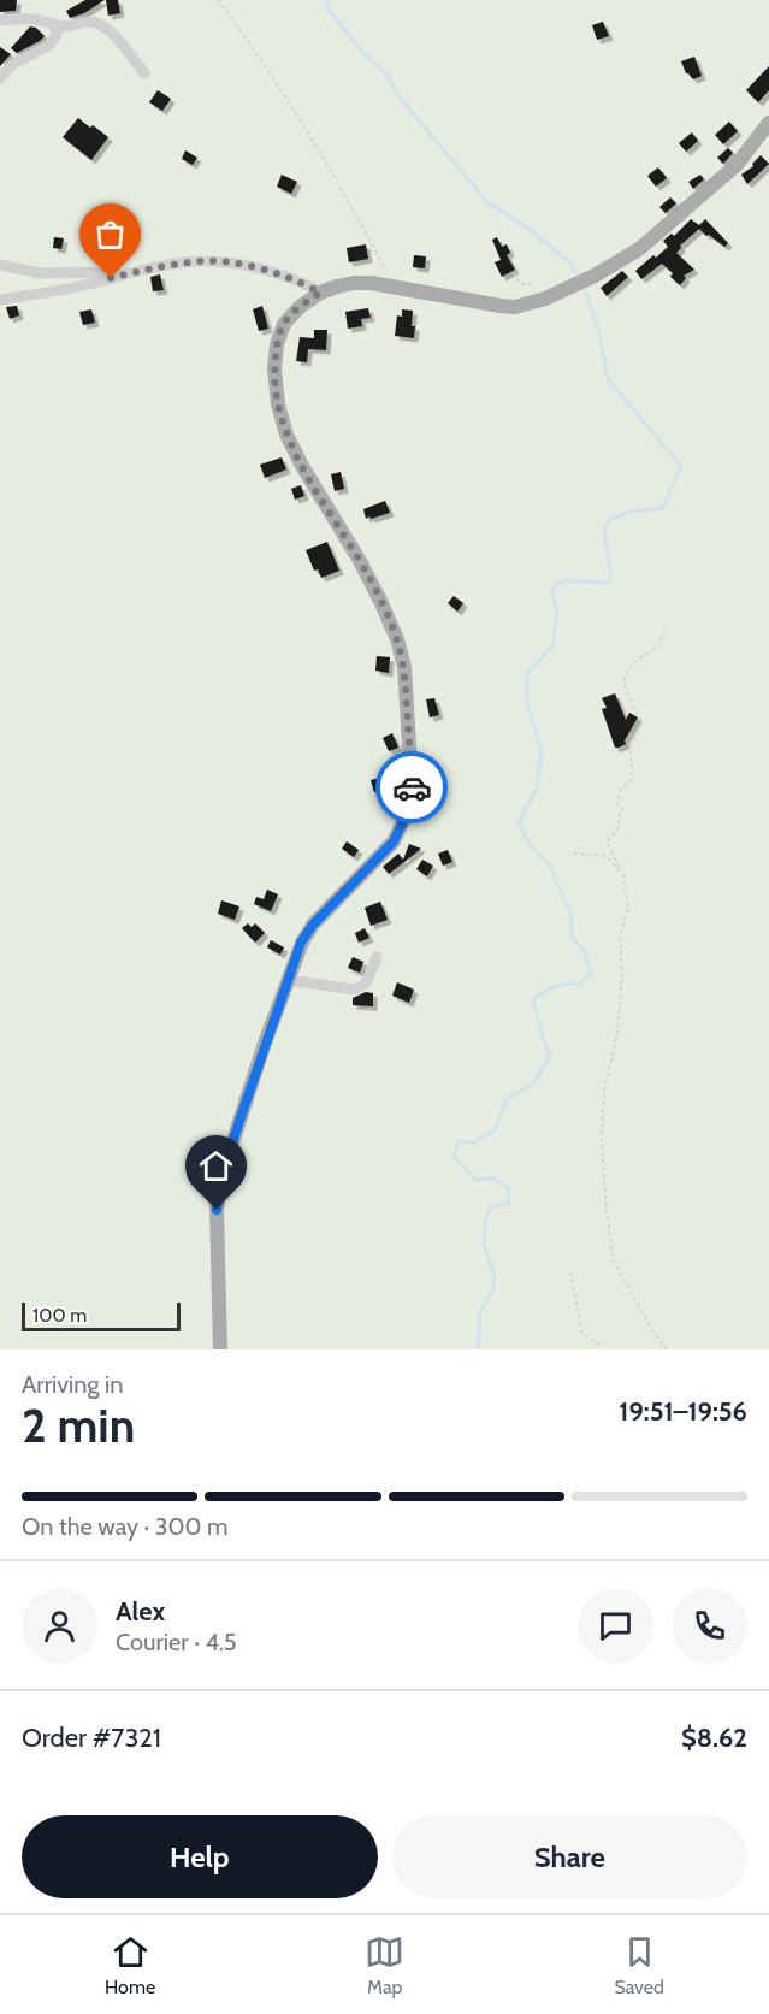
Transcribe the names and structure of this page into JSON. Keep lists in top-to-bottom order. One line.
{"scale_bar":"100 m","page":{"scale":"100 m","heading":["2 min","Arriving in","19:51–19:56"],"panel":["Alex","Courier · 4.5","Order #7321","$8.62"],"bar":"On the way · 300 m","buttons":["Help","Share"],"tabs":["Home","Map","Saved"]}}
